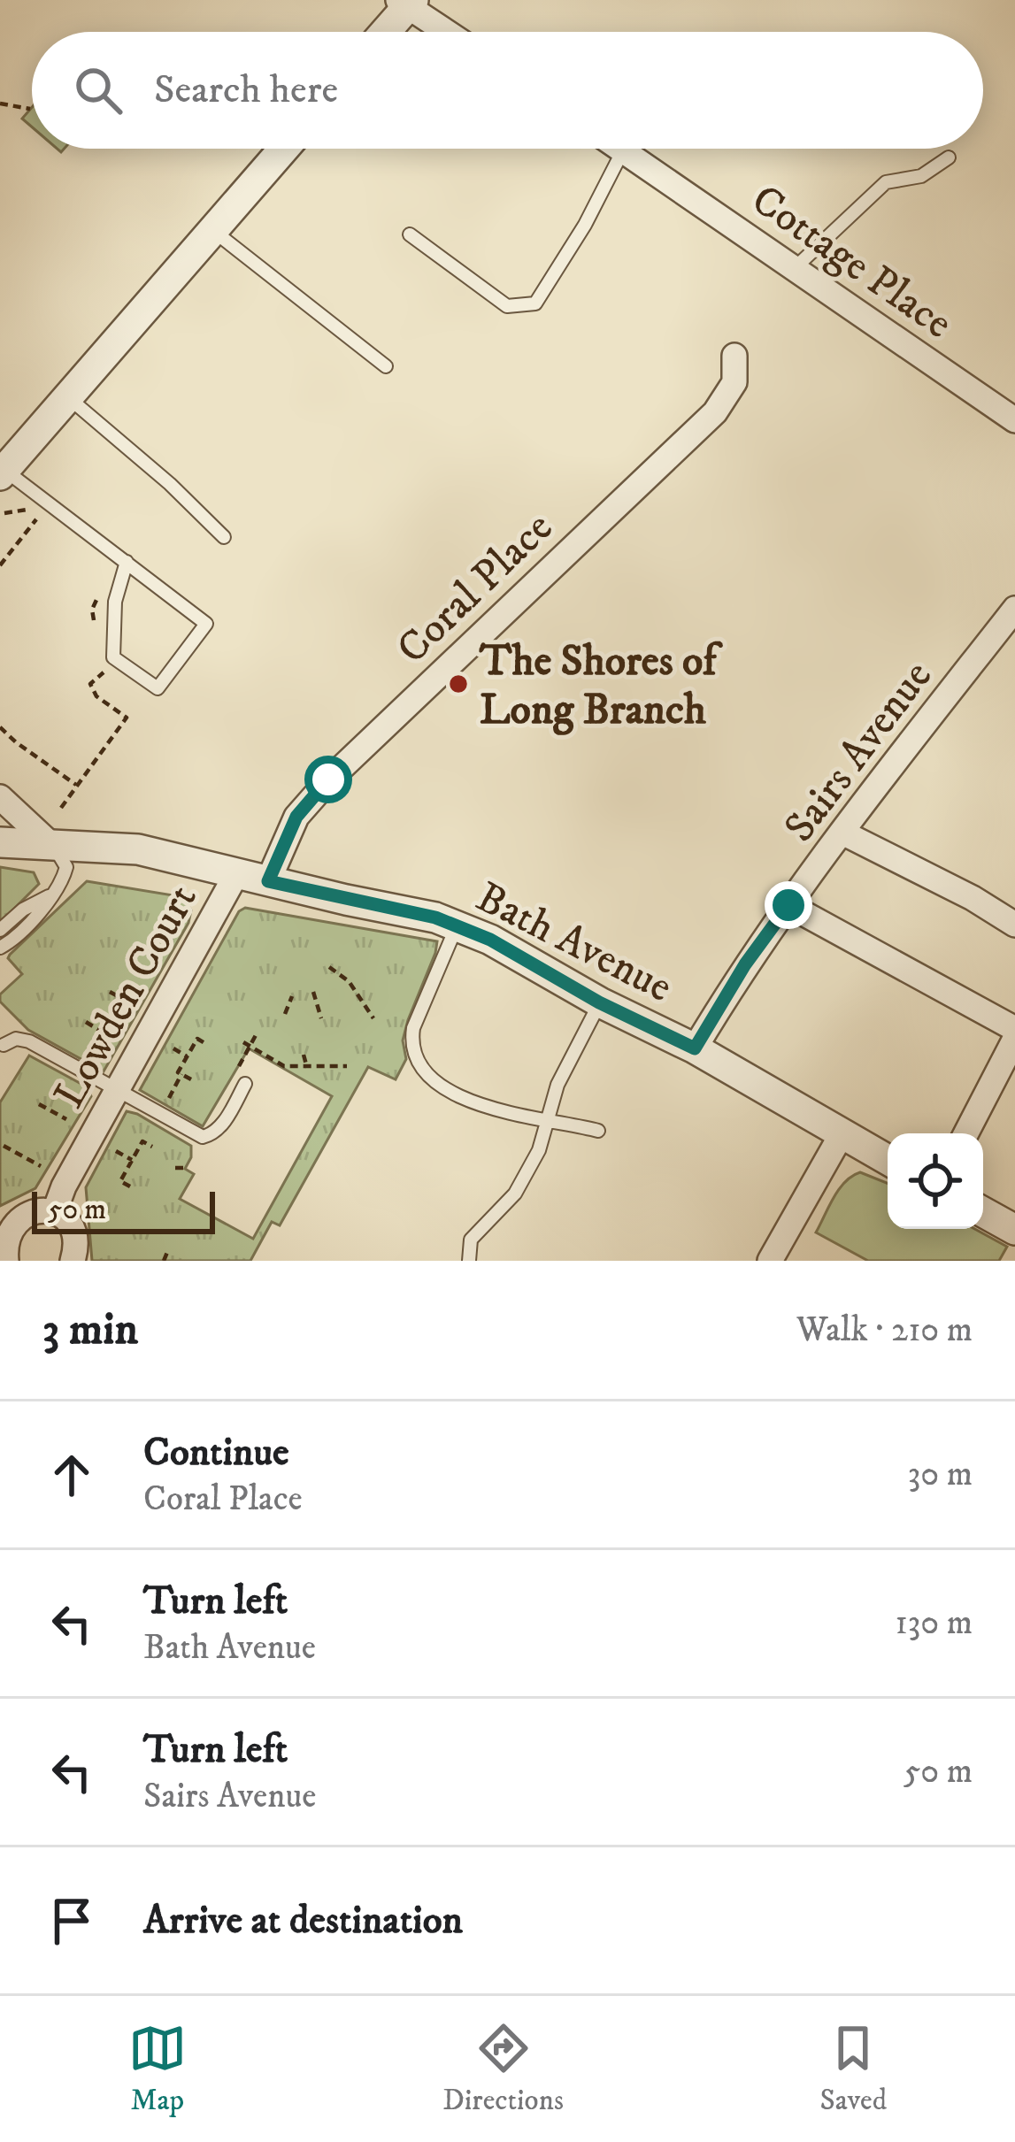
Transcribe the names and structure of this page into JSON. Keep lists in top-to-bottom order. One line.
{"streets":{"street":["Cottage Place","Coral Place","Sairs Avenue","Bath Avenue","Lowden Court"]},"crossings":[["Coral Place","Bath Avenue"],["Sairs Avenue","Bath Avenue"],["Bath Avenue","Lowden Court"]],"places":["The Shores of Long Branch"],"scale_bar":"50 m","page":{"search":"Search here","scale":"50 m","heading":["3 min","Walk · 210 m"],"list":[["Continue","Coral Place","30 m"],["Turn left","Bath Avenue","130 m"],["Turn left","Sairs Avenue","50 m"],"Arrive at destination"],"nav":["Map","Directions","Saved"]}}
